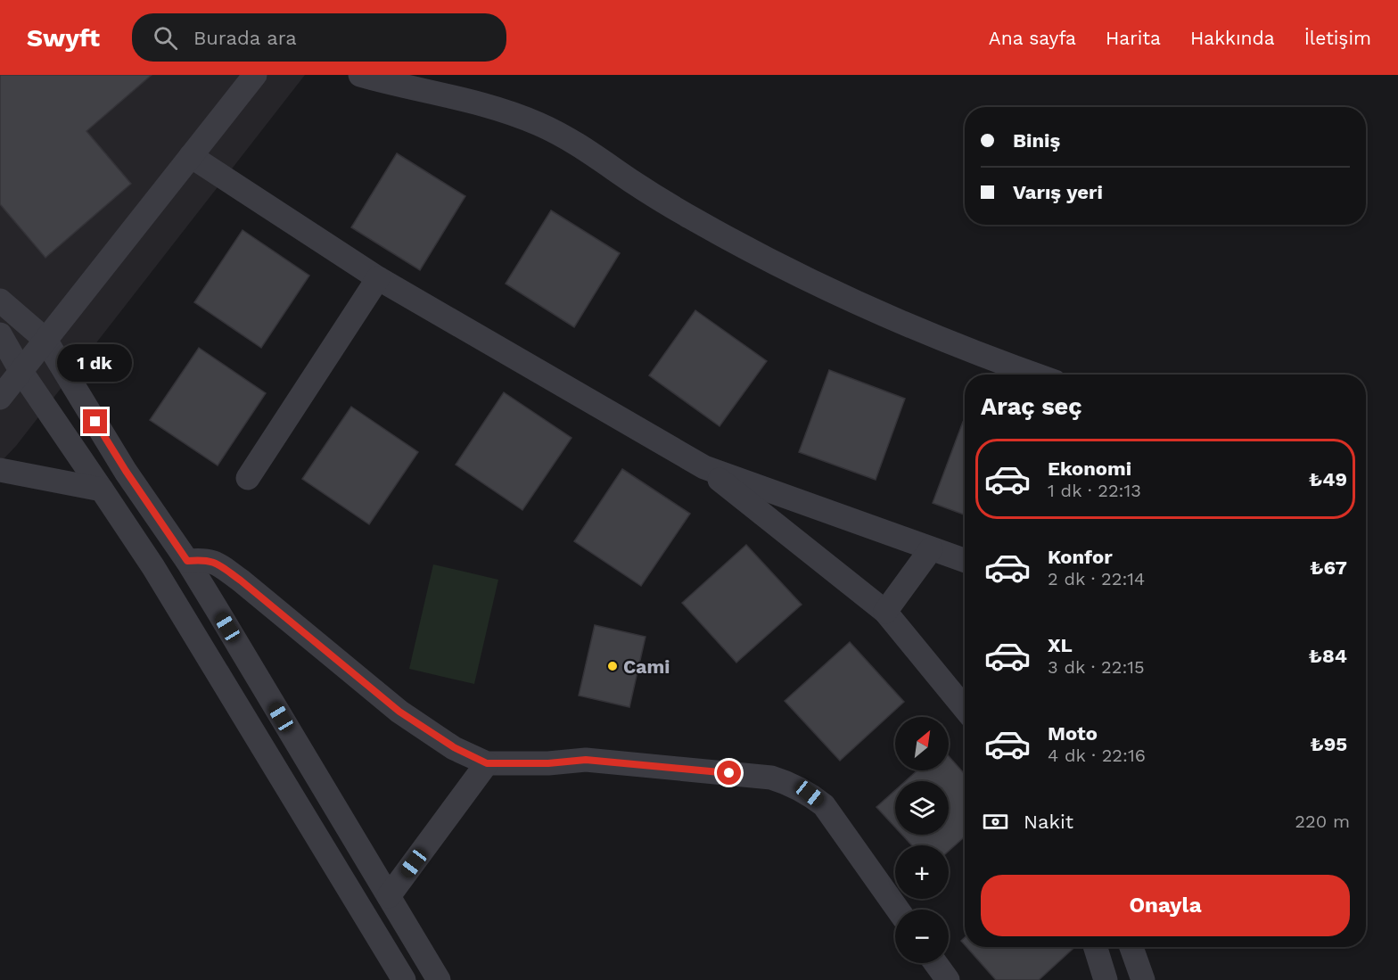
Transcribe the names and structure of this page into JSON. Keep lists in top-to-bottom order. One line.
{"places":["Cami"],"north":"top right","page":{"header":"Swyft","search":"Burada ara","nav":["Ana sayfa","Harita","Hakkında","İletişim"],"banner":["Biniş","Varış yeri"],"bubble":"1 dk","heading":"Araç seç","list":[{"name":"Ekonomi","note":"1 dk · 22:13","value":"₺49"},{"name":"Konfor","note":"2 dk · 22:14","value":"₺67"},{"name":"XL","note":"3 dk · 22:15","value":"₺84"},{"name":"Moto","note":"4 dk · 22:16","value":"₺95"}],"map_buttons":["+","−"],"pay":["Nakit","220 m"],"buttons":"Onayla"}}
